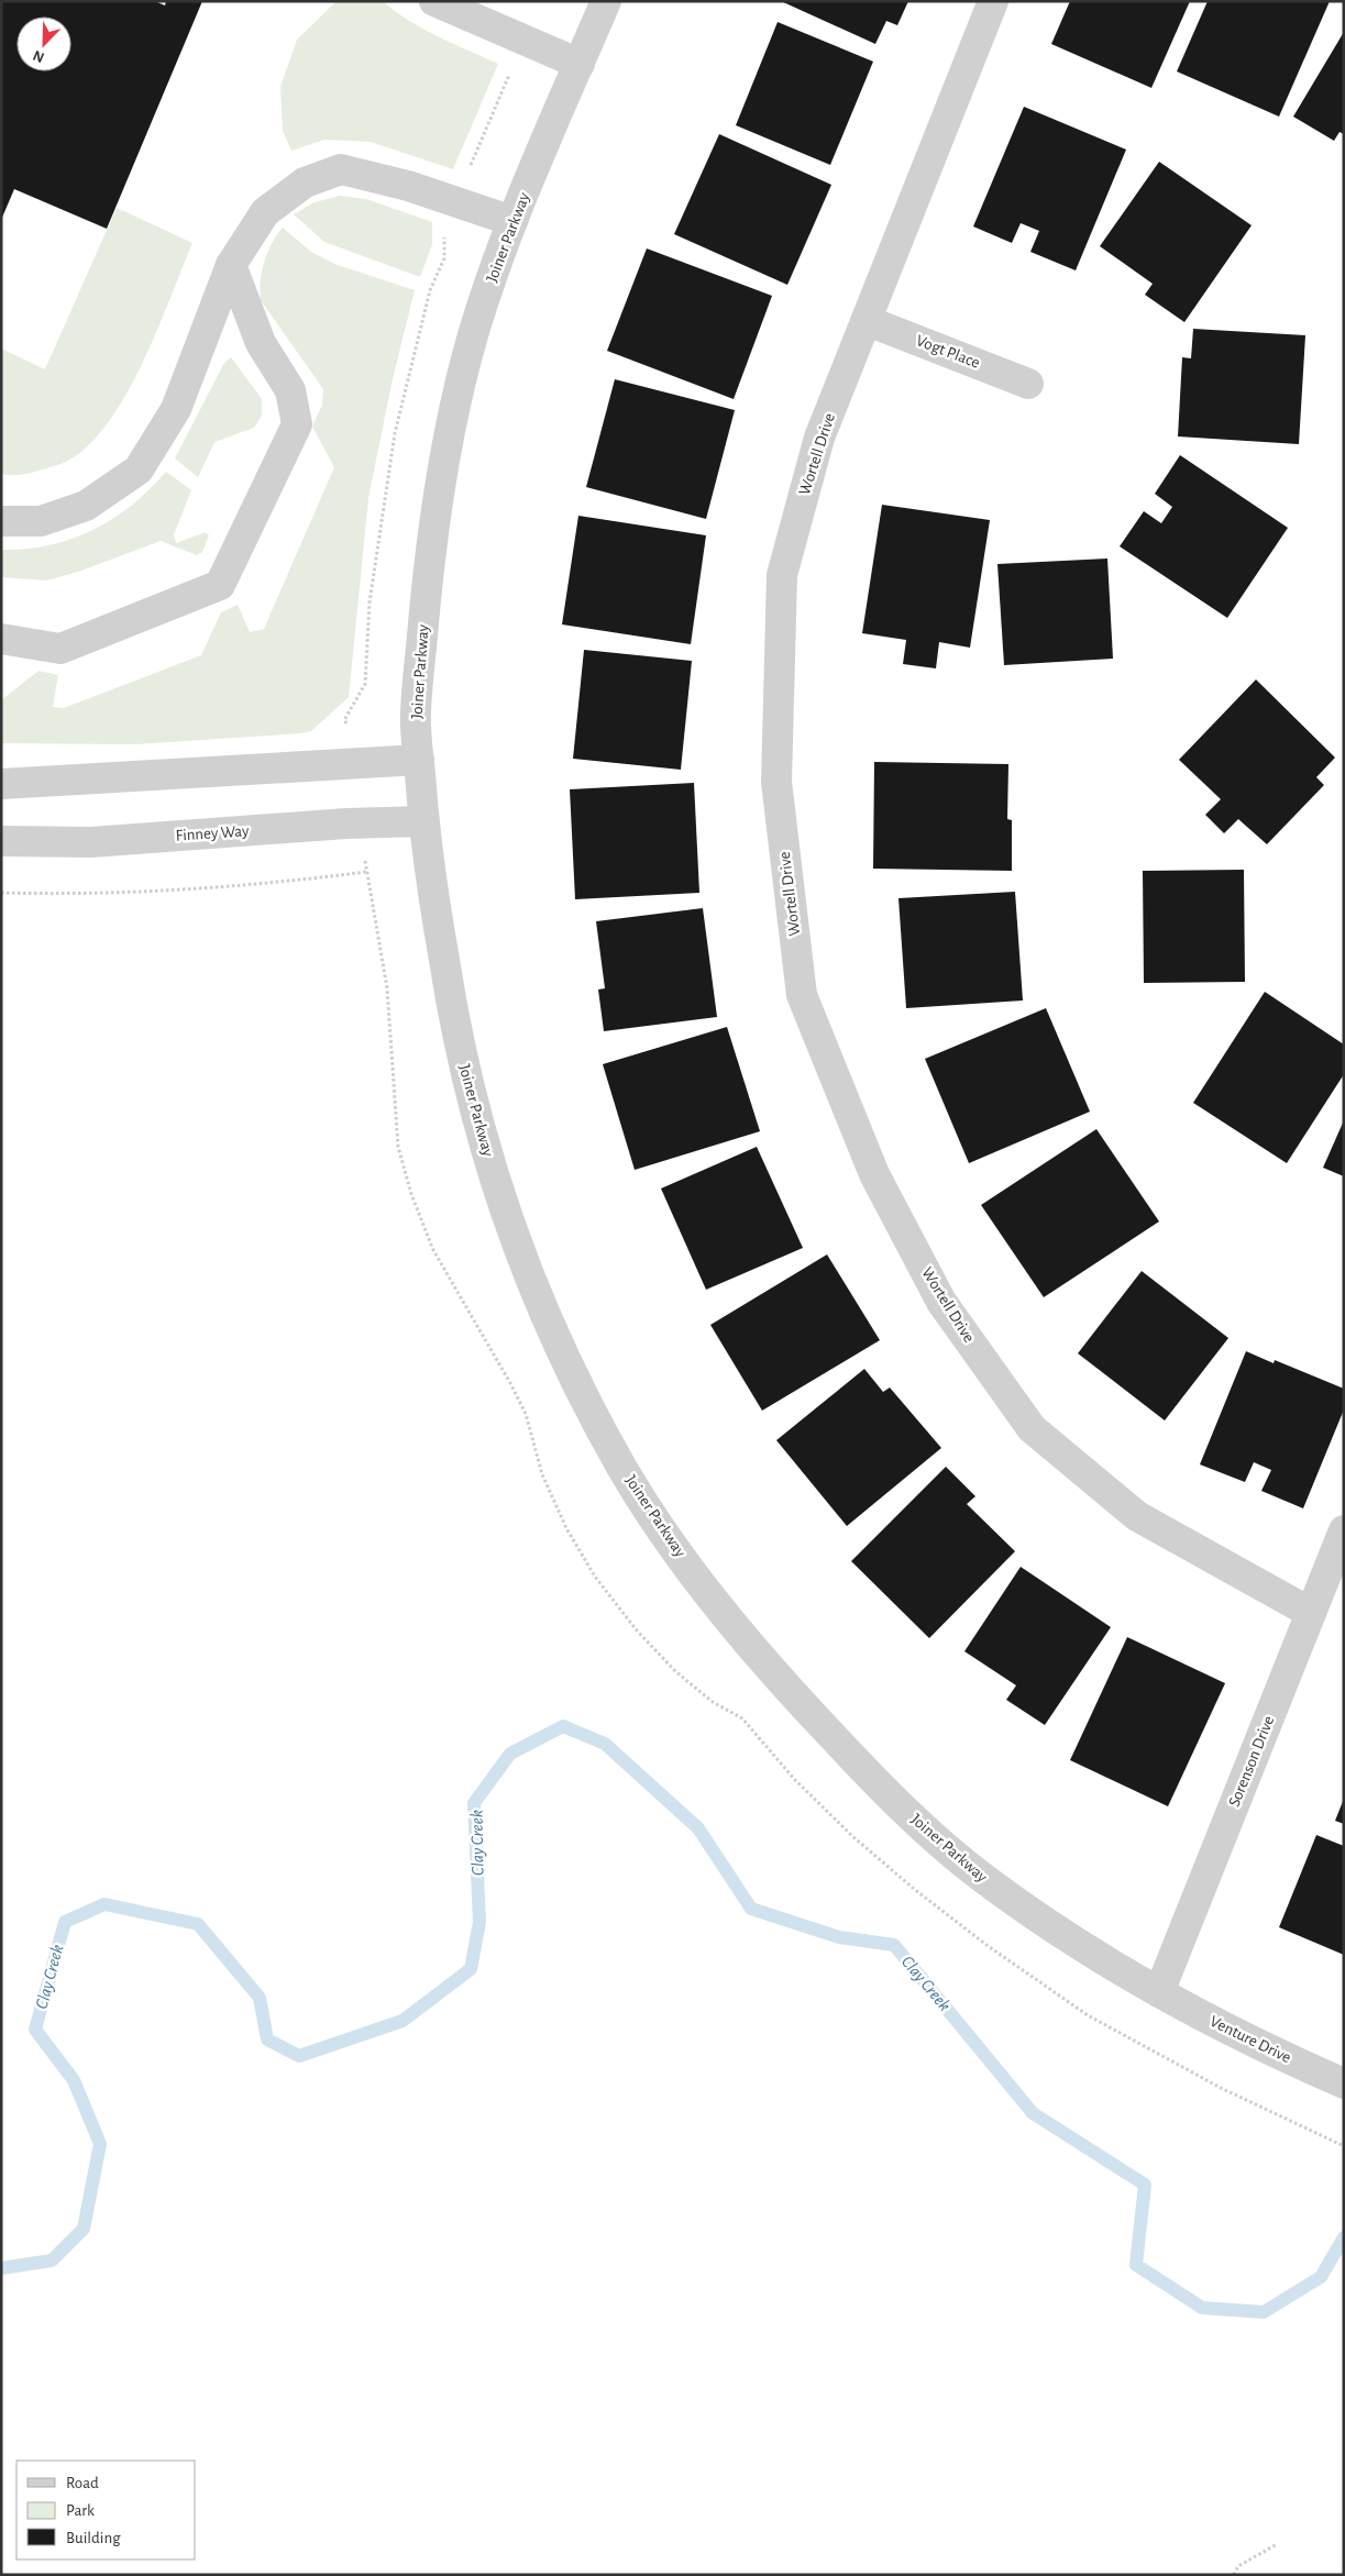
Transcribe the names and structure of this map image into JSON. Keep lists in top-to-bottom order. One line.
{"streets":{"street":["Joiner Parkway","Vogt Place","Wortell Drive","Finney Way","Sorenson Drive","Venture Drive"]},"crossings":[["Joiner Parkway","Finney Way"],["Joiner Parkway","Sorenson Drive"],["Joiner Parkway","Venture Drive"],["Vogt Place","Wortell Drive"],["Wortell Drive","Sorenson Drive"],["Sorenson Drive","Venture Drive"]],"water":["Clay Creek"],"legend":["Road","Park","Building"],"north":"bottom left"}
